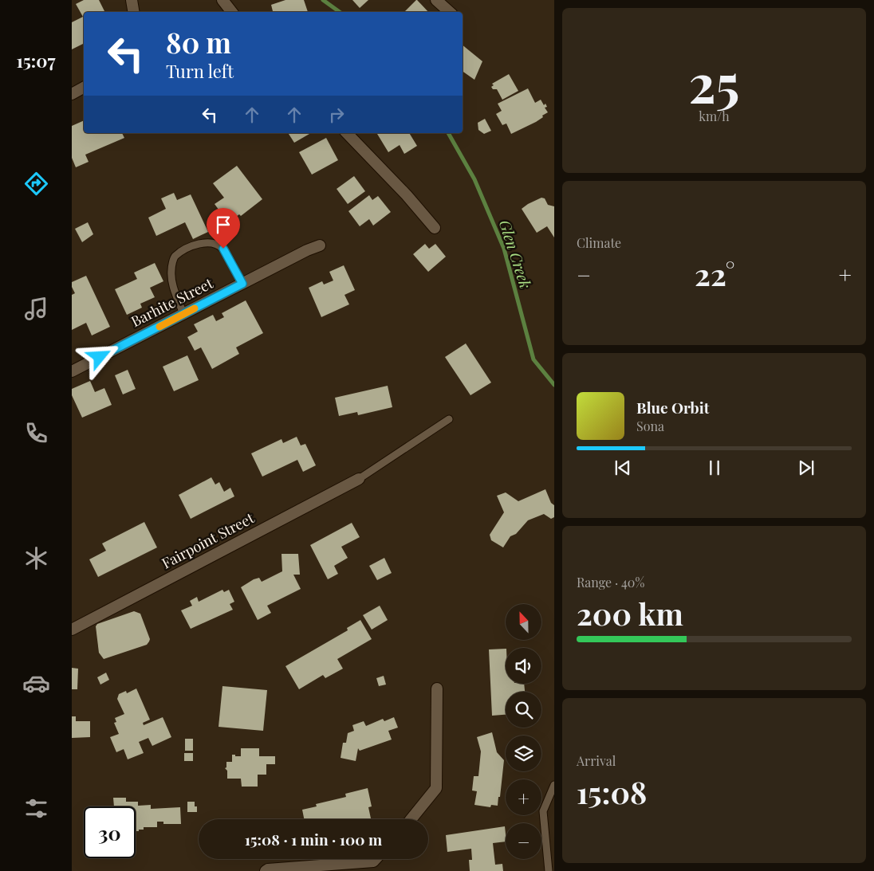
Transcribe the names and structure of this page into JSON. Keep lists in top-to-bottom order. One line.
{"streets":{"street":["Barhite Street","Fairpoint Street"]},"water":["Glen Creek"],"north":"top","page":{"tabs":"15:07","tile":[["25","km/h"],"Climate",["Range · 40%","200 km"],["Arrival","15:08"]],"turn":["80 m","Turn left"],"heat":["−","22°","+"],"song":["Blue Orbit","Sona"],"map_buttons":["+","−"],"limit":"30","trip":"15:08 · 1 min · 100 m"}}
